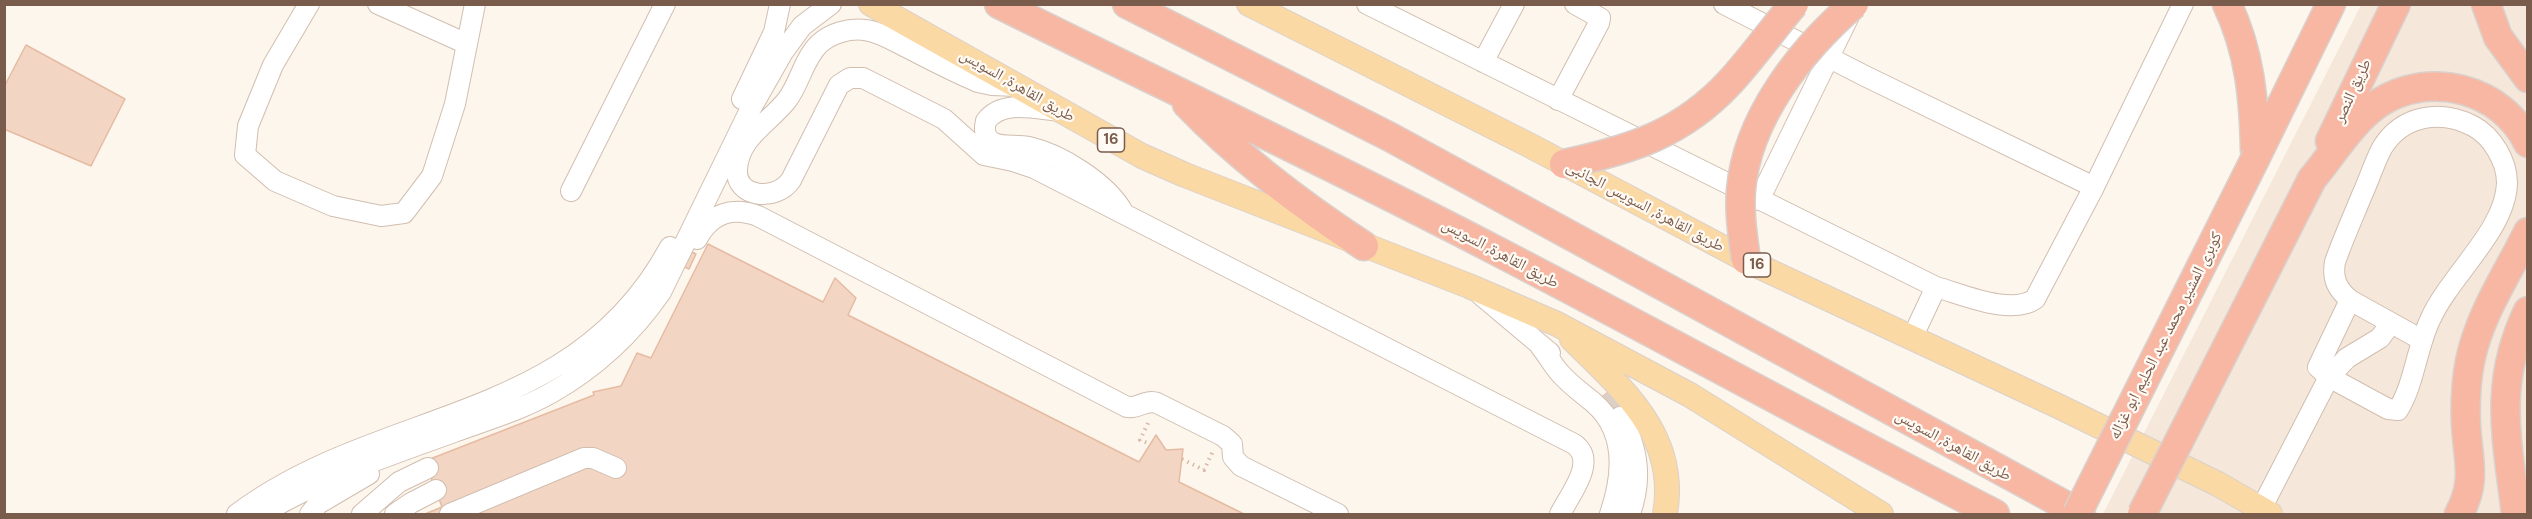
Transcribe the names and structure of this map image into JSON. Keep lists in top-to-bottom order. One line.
{"streets":{"highway":["طريق القاهرة, السويس","طريق النصر","كوبرى المشير محمد عبد الحليم ابو غزاله"],"main road":["16","طريق القاهرة, السويس الجانبى"]},"crossings":[["طريق القاهرة, السويس","كوبرى المشير محمد عبد الحليم ابو غزاله"]]}
